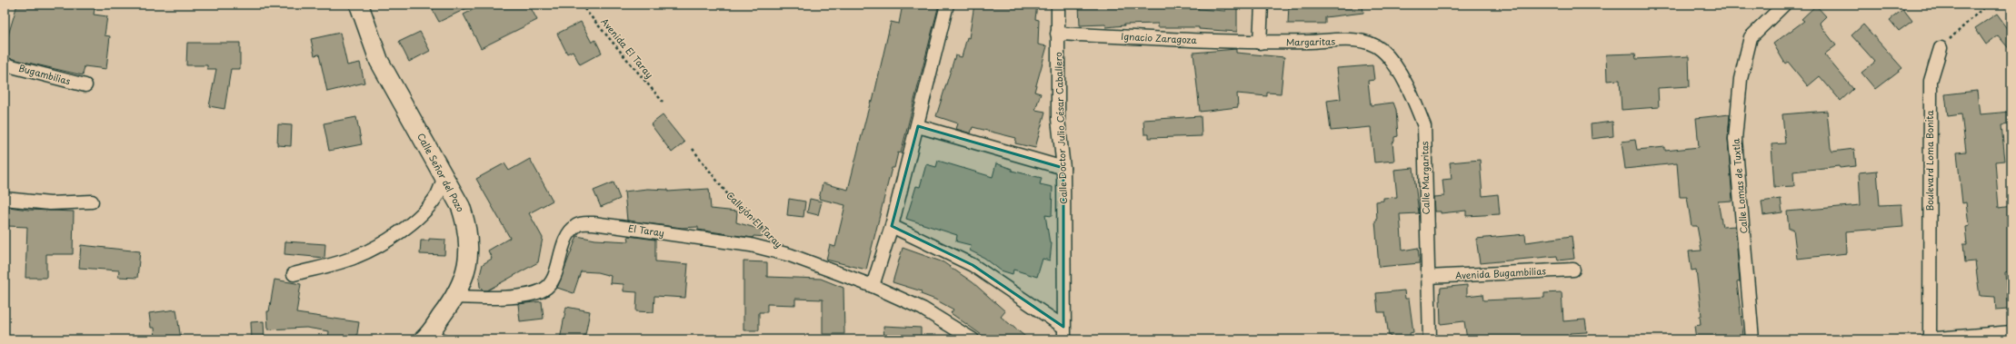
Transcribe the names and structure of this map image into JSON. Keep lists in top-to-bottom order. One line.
{"streets":{"street":["Ignacio Zaragoza","Margaritas","Bugambilias","Calle Doctor Julio César Caballero","Boulevard Loma Bonita","Calle Señor del Pozo","Calle Margaritas","Calle Lomas de Tuxtla","El Taray","Avenida Bugambilias"],"path":["Avenida El Taray","Callejón El Taray"]},"crossings":[["Ignacio Zaragoza","Margaritas"],["Ignacio Zaragoza","Calle Doctor Julio César Caballero"],["Margaritas","Calle Margaritas"],["Calle Señor del Pozo","El Taray"],["Calle Margaritas","Avenida Bugambilias"]]}
